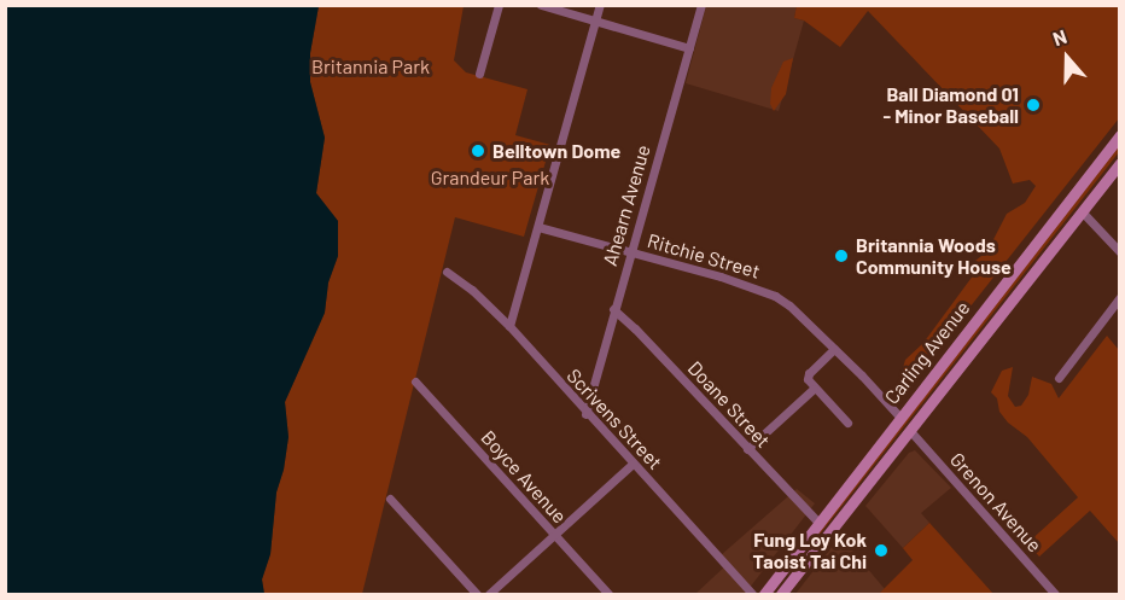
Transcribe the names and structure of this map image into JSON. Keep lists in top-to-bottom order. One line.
{"streets":{"main road":["Carling Avenue"],"street":["Ahearn Avenue","Ritchie Street","Doane Street","Scrivens Street","Boyce Avenue","Grenon Avenue"]},"crossings":[["Ahearn Avenue","Ritchie Street"],["Ahearn Avenue","Doane Street"],["Ahearn Avenue","Scrivens Street"],["Ritchie Street","Carling Avenue"],["Carling Avenue","Doane Street"],["Carling Avenue","Grenon Avenue"]],"parks":["Britannia Park","Grandeur Park"],"places":["Ball Diamond 01 - Minor Baseball","Belltown Dome","Britannia Woods Community House","Fung Loy Kok Taoist Tai Chi"],"north":"top"}
